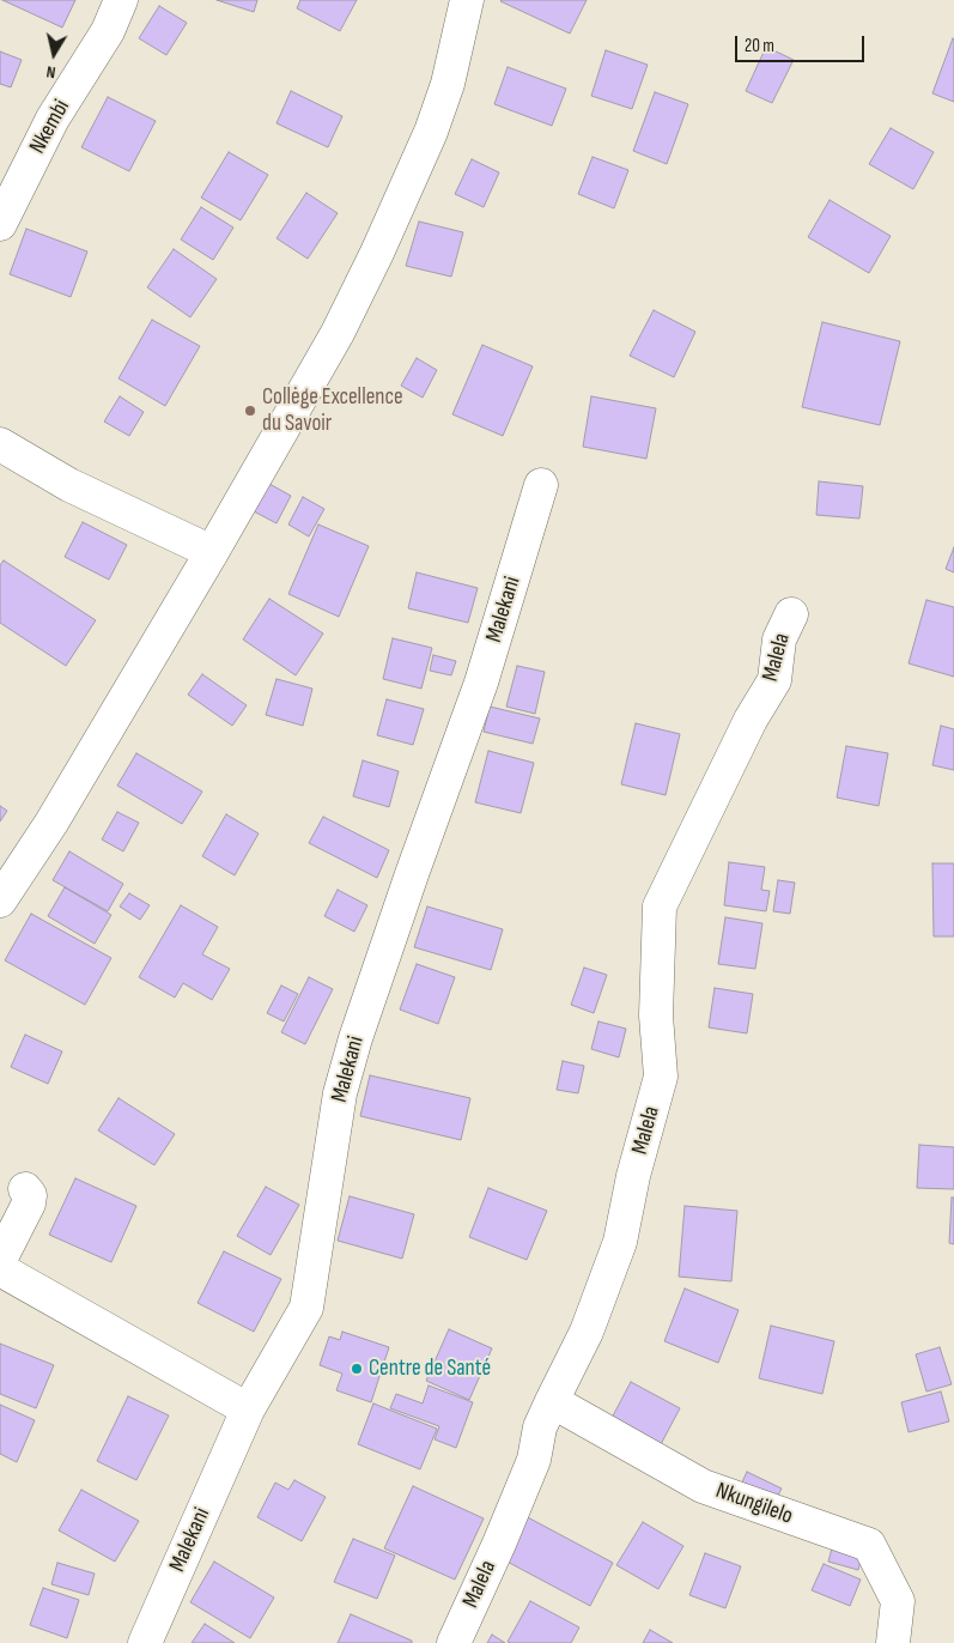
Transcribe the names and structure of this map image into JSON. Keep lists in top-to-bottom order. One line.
{"streets":{"street":["Nkembi","Malekani","Malela","Nkungilelo"]},"crossings":[["Malela","Nkungilelo"]],"places":["Collėge Excellence du Savoir","Centre de Santé"],"scale_bar":"20 m","north":"bottom"}
